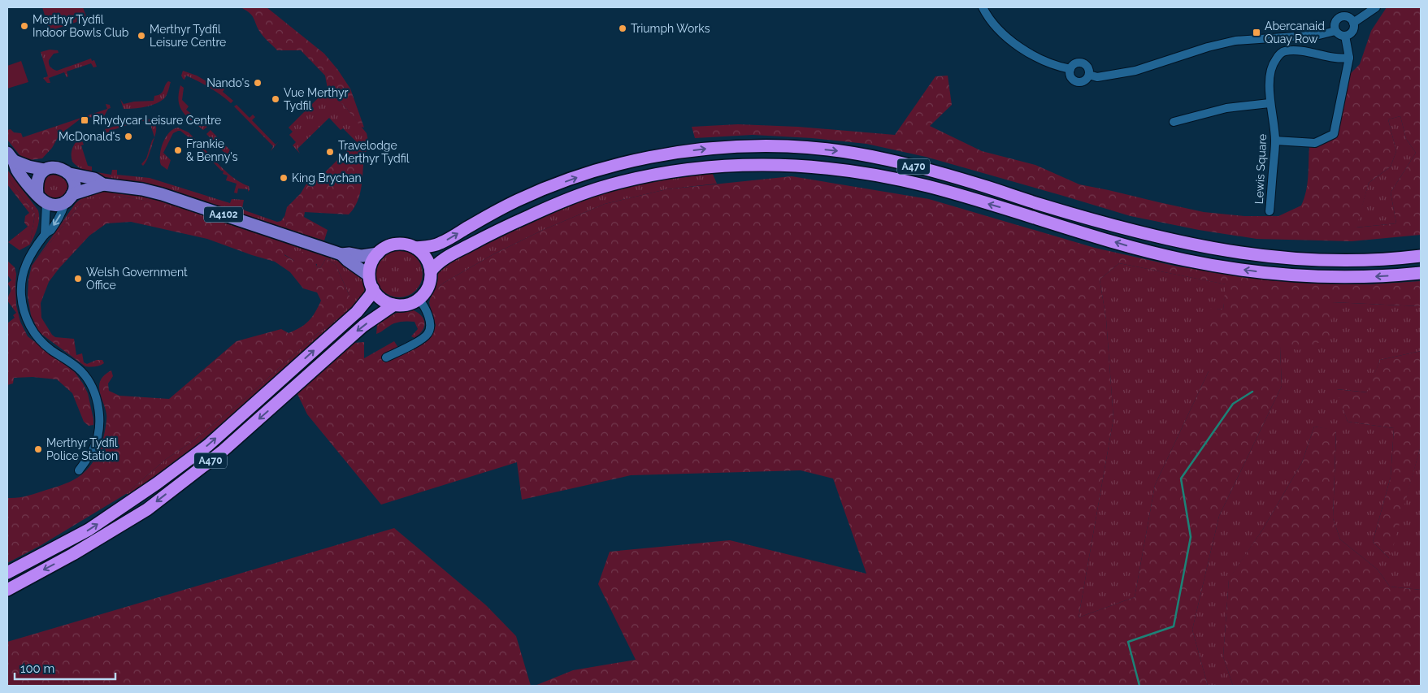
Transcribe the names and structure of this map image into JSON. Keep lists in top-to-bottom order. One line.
{"streets":{"highway":["A470"],"main road":["A4102"],"street":["Lewis Square"]},"crossings":[["A470","A4102"]],"places":{"other":["Merthyr Tydfil Indoor Bowls Club","Triumph Works","Merthyr Tydfil Leisure Centre","Nando's","Vue Merthyr Tydfil","McDonald's","Frankie & Benny's","Travelodge Merthyr Tydfil","King Brychan","Welsh Government Office","Merthyr Tydfil Police Station"],"transit":["Abercanaid Quay Row","Rhydycar Leisure Centre"]},"scale_bar":"100 m"}
